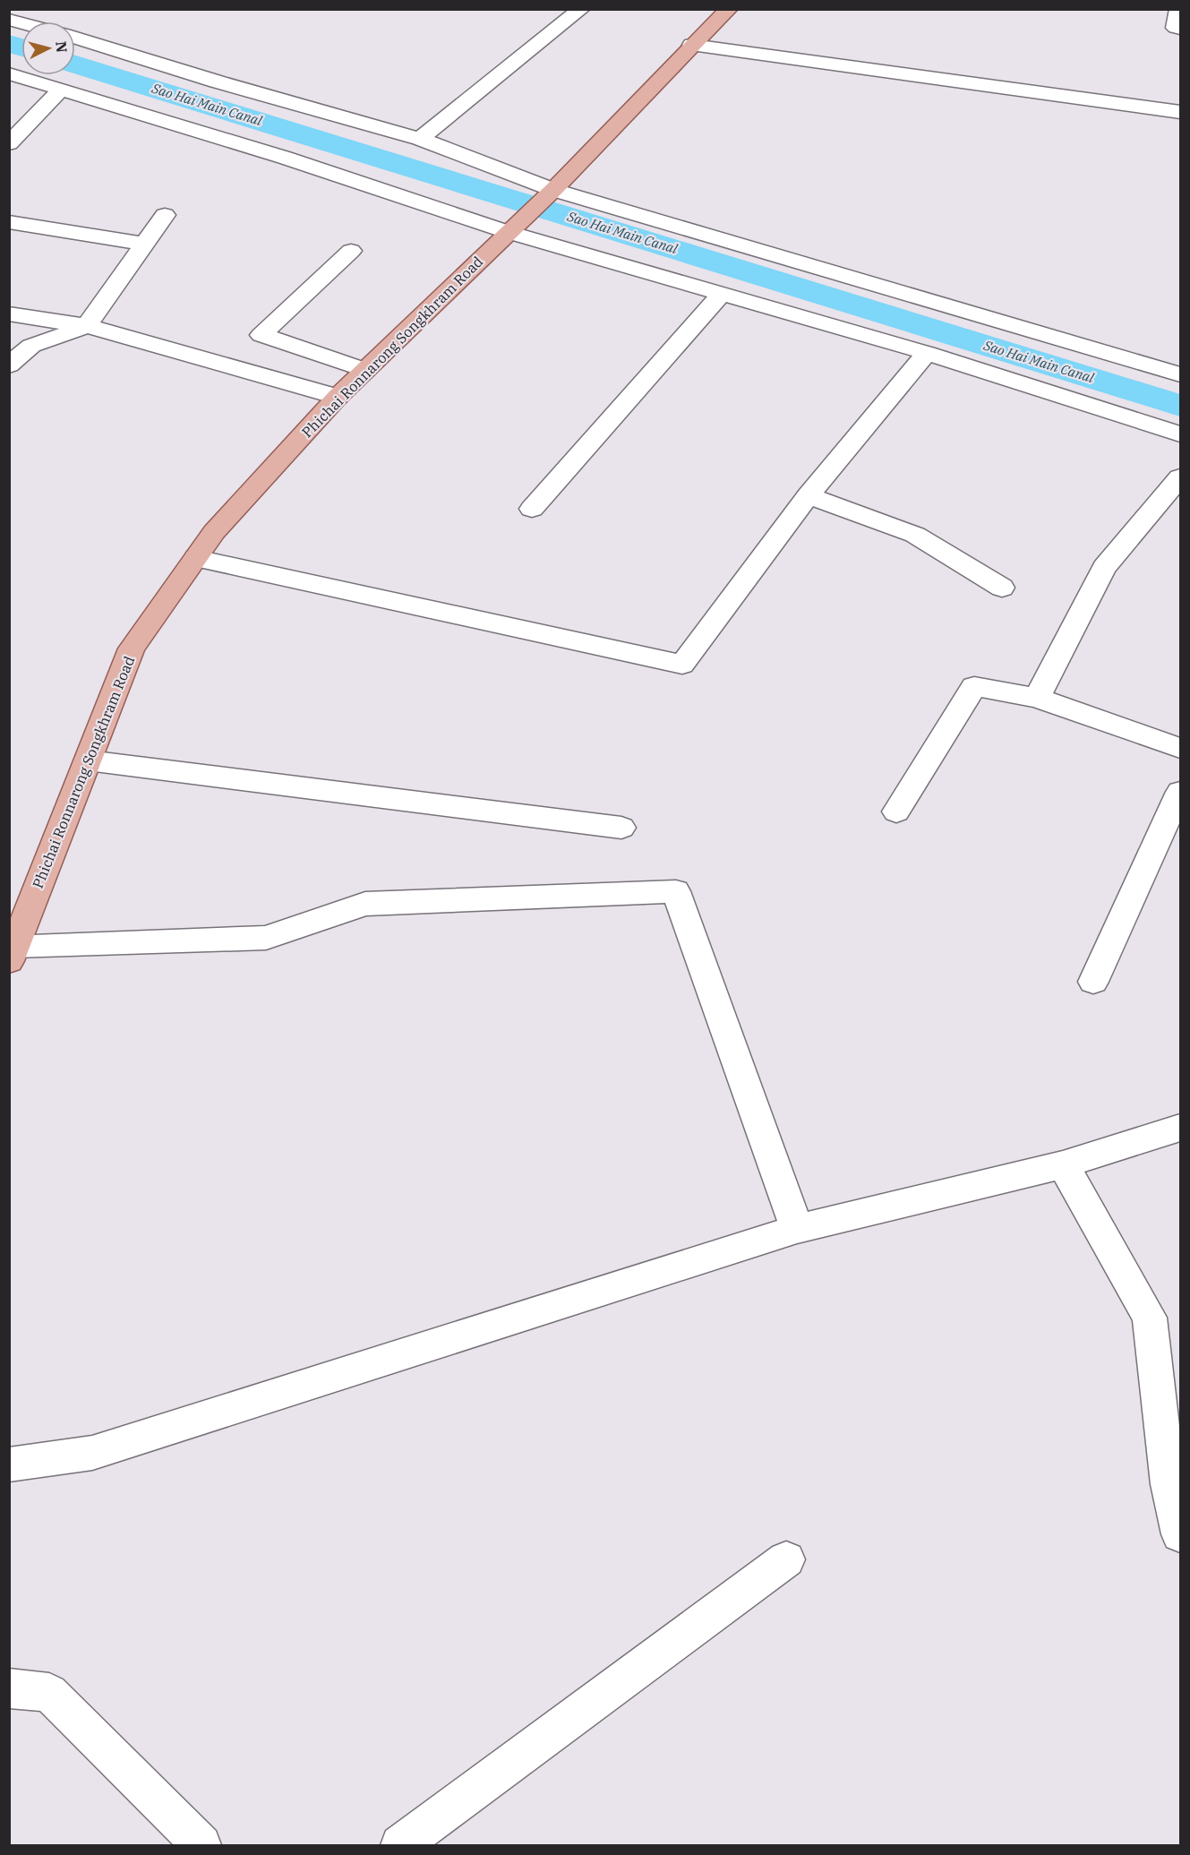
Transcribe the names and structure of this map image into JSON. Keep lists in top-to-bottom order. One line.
{"streets":{"main road":["Phichai Ronnarong Songkhram Road"]},"water":["Sao Hai Main Canal"],"north":"right"}
